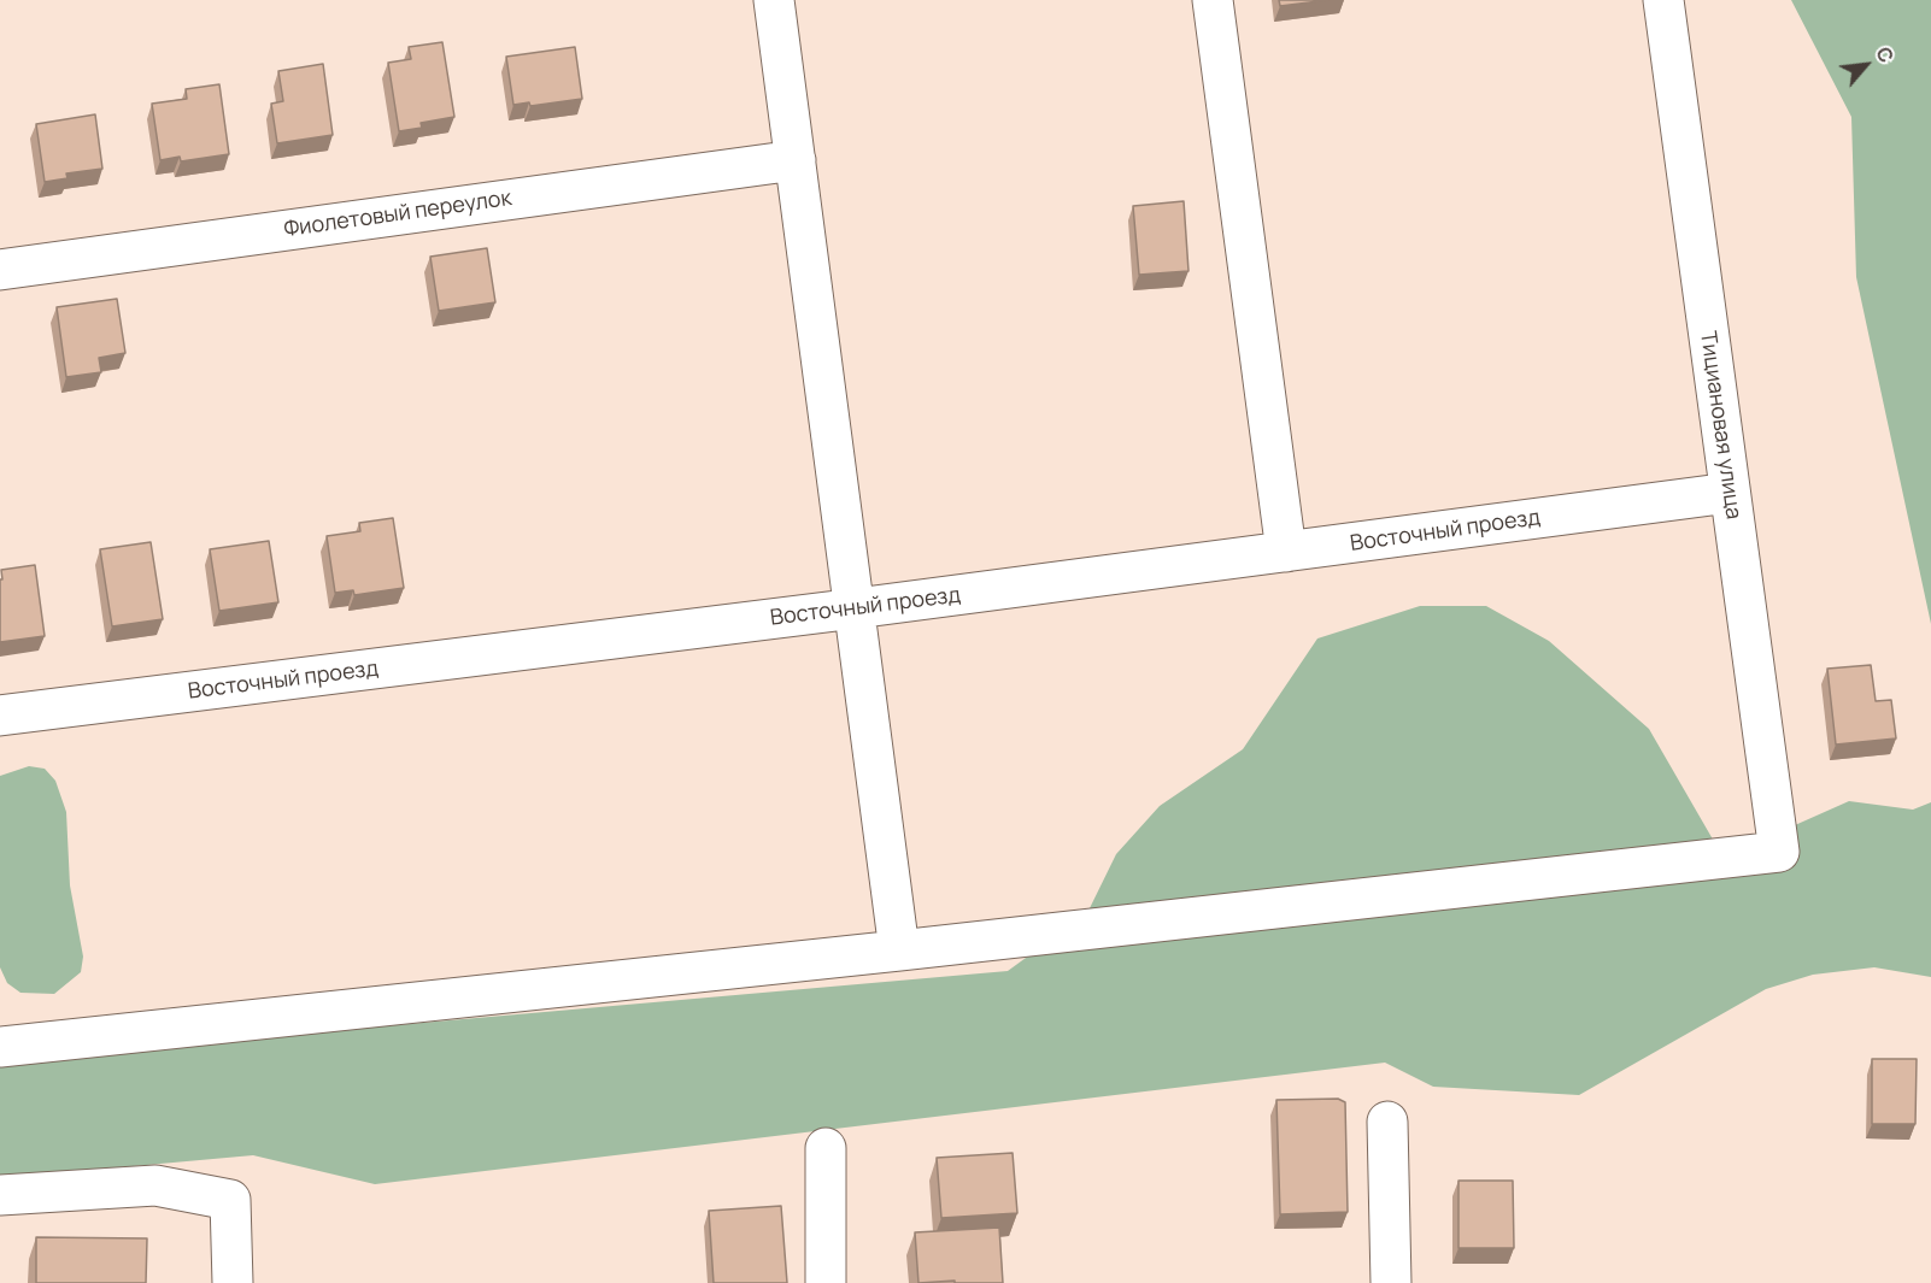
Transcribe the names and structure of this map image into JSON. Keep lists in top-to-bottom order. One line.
{"streets":{"street":["Фиолетовый переулок","Тициановая улица","Восточный проезд"]},"crossings":[["Тициановая улица","Восточный проезд"]],"north":"top right"}
